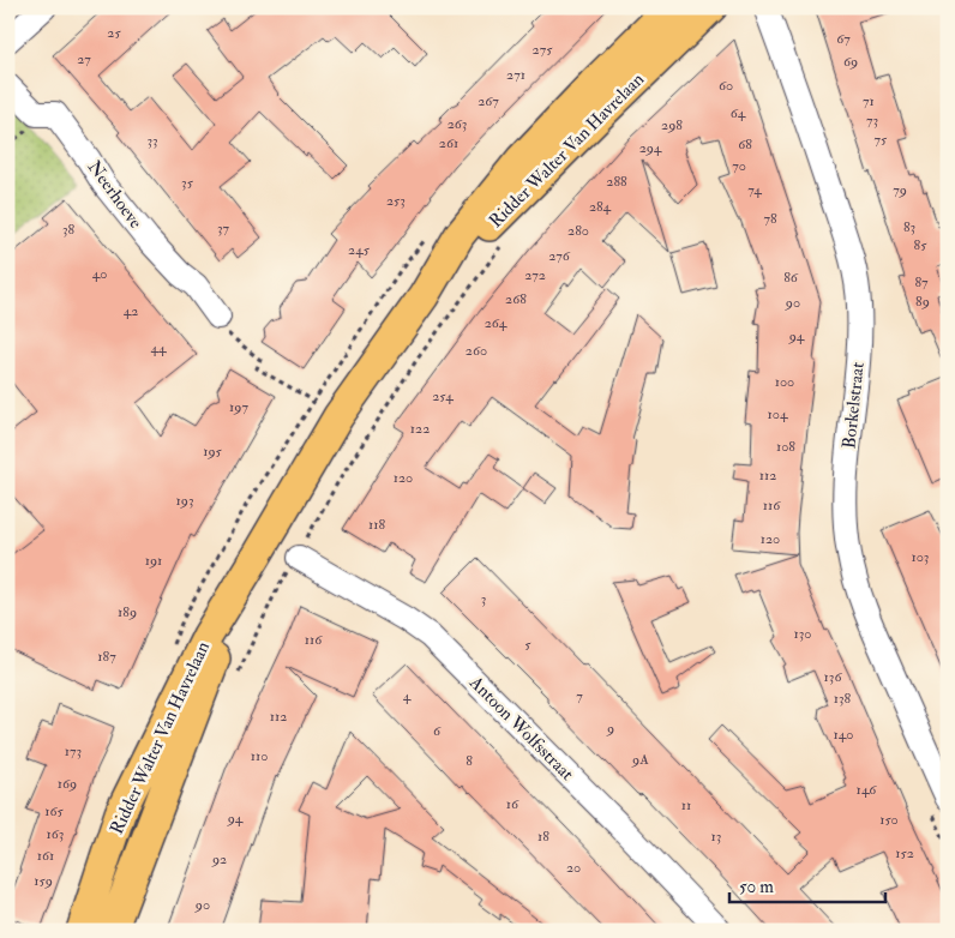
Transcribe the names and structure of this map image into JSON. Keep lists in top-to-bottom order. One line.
{"streets":{"main road":["Ridder Walter Van Havrelaan"],"street":["Neerhoeve","Borkelstraat","Antoon Wolfsstraat"]},"house_numbers":["25","67","275","27","69","271","60","267","71","64","73","263","298","75","33","261","68","294","70","288","35","74","79","253","284","78","83","37","38","280","85","245","276","40","272","86","87","268","89","90","42","264","94","44","260","100","254","197","104","122","108","195","112","120","193","116","118","120","103","191","3","189","130","116","5","187","136","4","7","138","112","9","6","140","173","110","9A","8","169","146","16","11","165","94","150","163","18","13","152","161","92","20","159","90"],"scale_bar":"50 m"}
